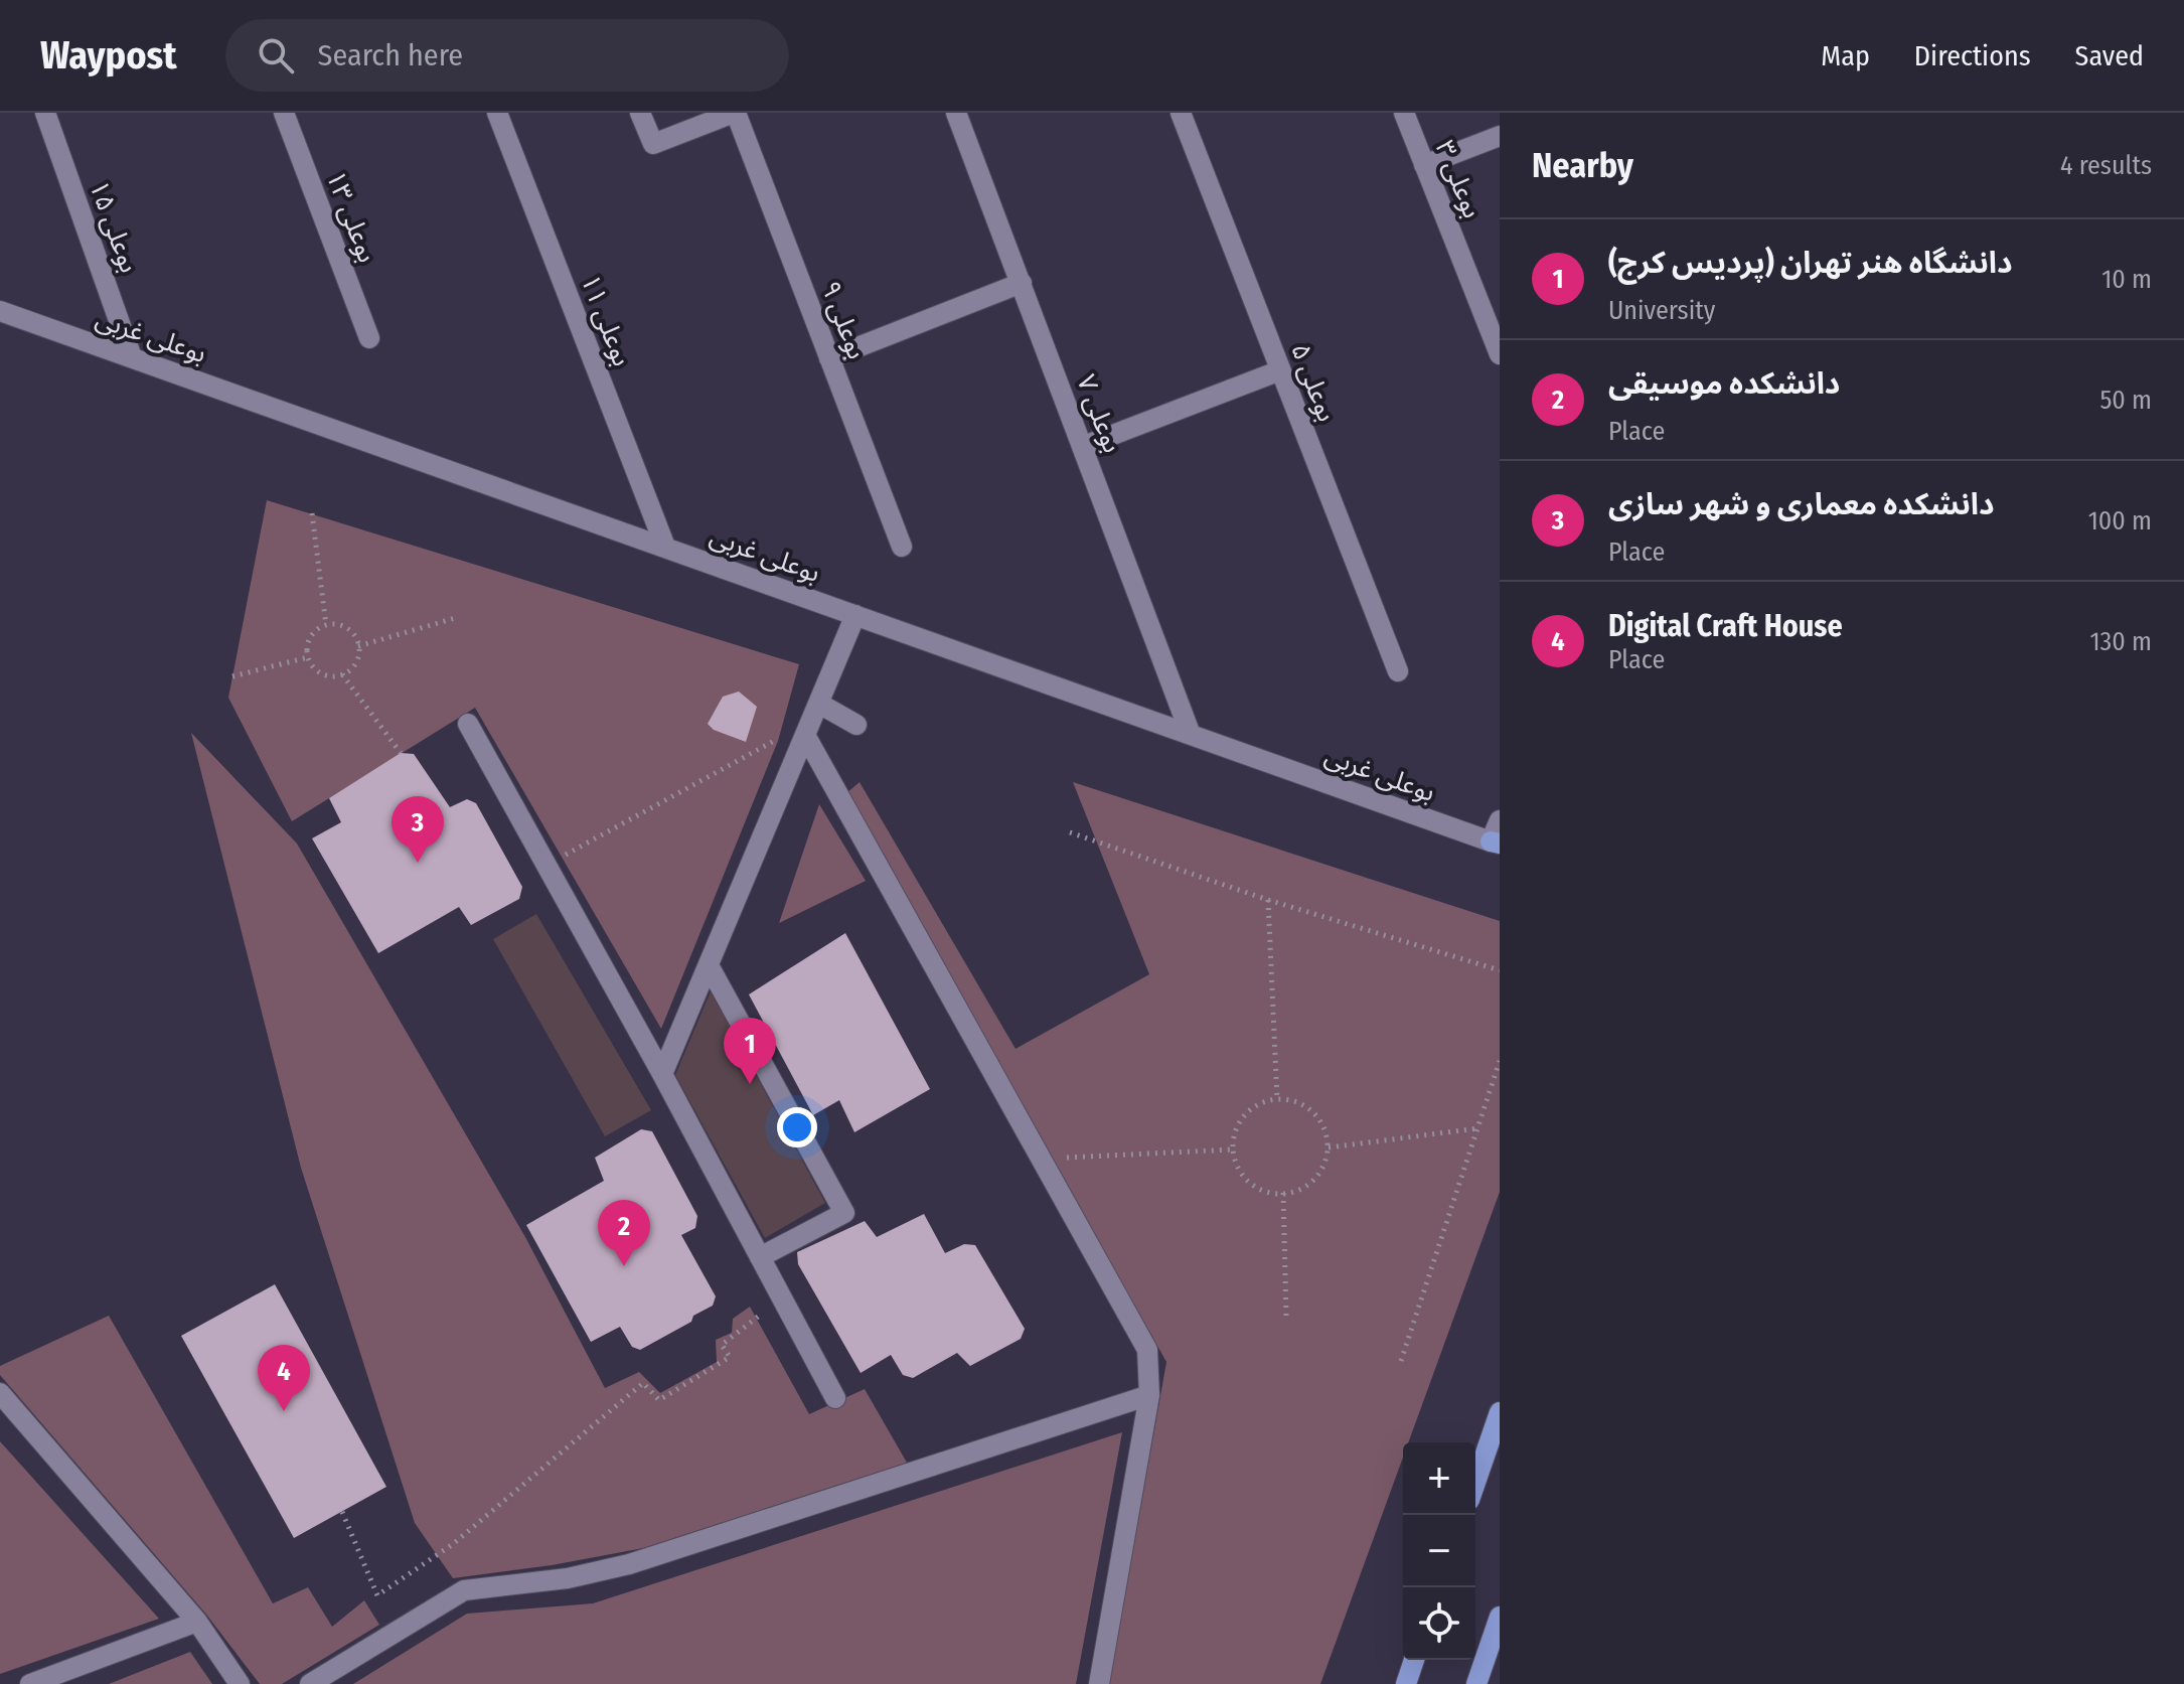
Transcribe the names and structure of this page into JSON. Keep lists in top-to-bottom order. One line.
{"streets":{"street":["بوعلی ۳","بوعلی ۱۳","بوعلی ۱۵","بوعلی ۱۱","بوعلی ۹","بوعلی غربی","بوعلی ۵","بوعلی ۷"]},"crossings":[["بوعلی ۱۵","بوعلی غربی"],["بوعلی ۱۱","بوعلی غربی"],["بوعلی غربی","بوعلی ۷"]],"page":{"header":"Waypost","search":"Search here","nav":["Map","Directions","Saved"],"heading":["Nearby","4 results"],"list":[{"mark":"1","name":"دانشگاه هنر تهران (پردیس کرج)","note":"University","value":"10 m"},{"mark":"2","name":"دانشکده موسیقی","note":"Place","value":"50 m"},{"mark":"3","name":"دانشکده معماری و شهر سازی","note":"Place","value":"100 m"},{"mark":"4","name":"Digital Craft House","note":"Place","value":"130 m"}],"pins":["3","1","2","4"],"map_buttons":["+","−"]}}
